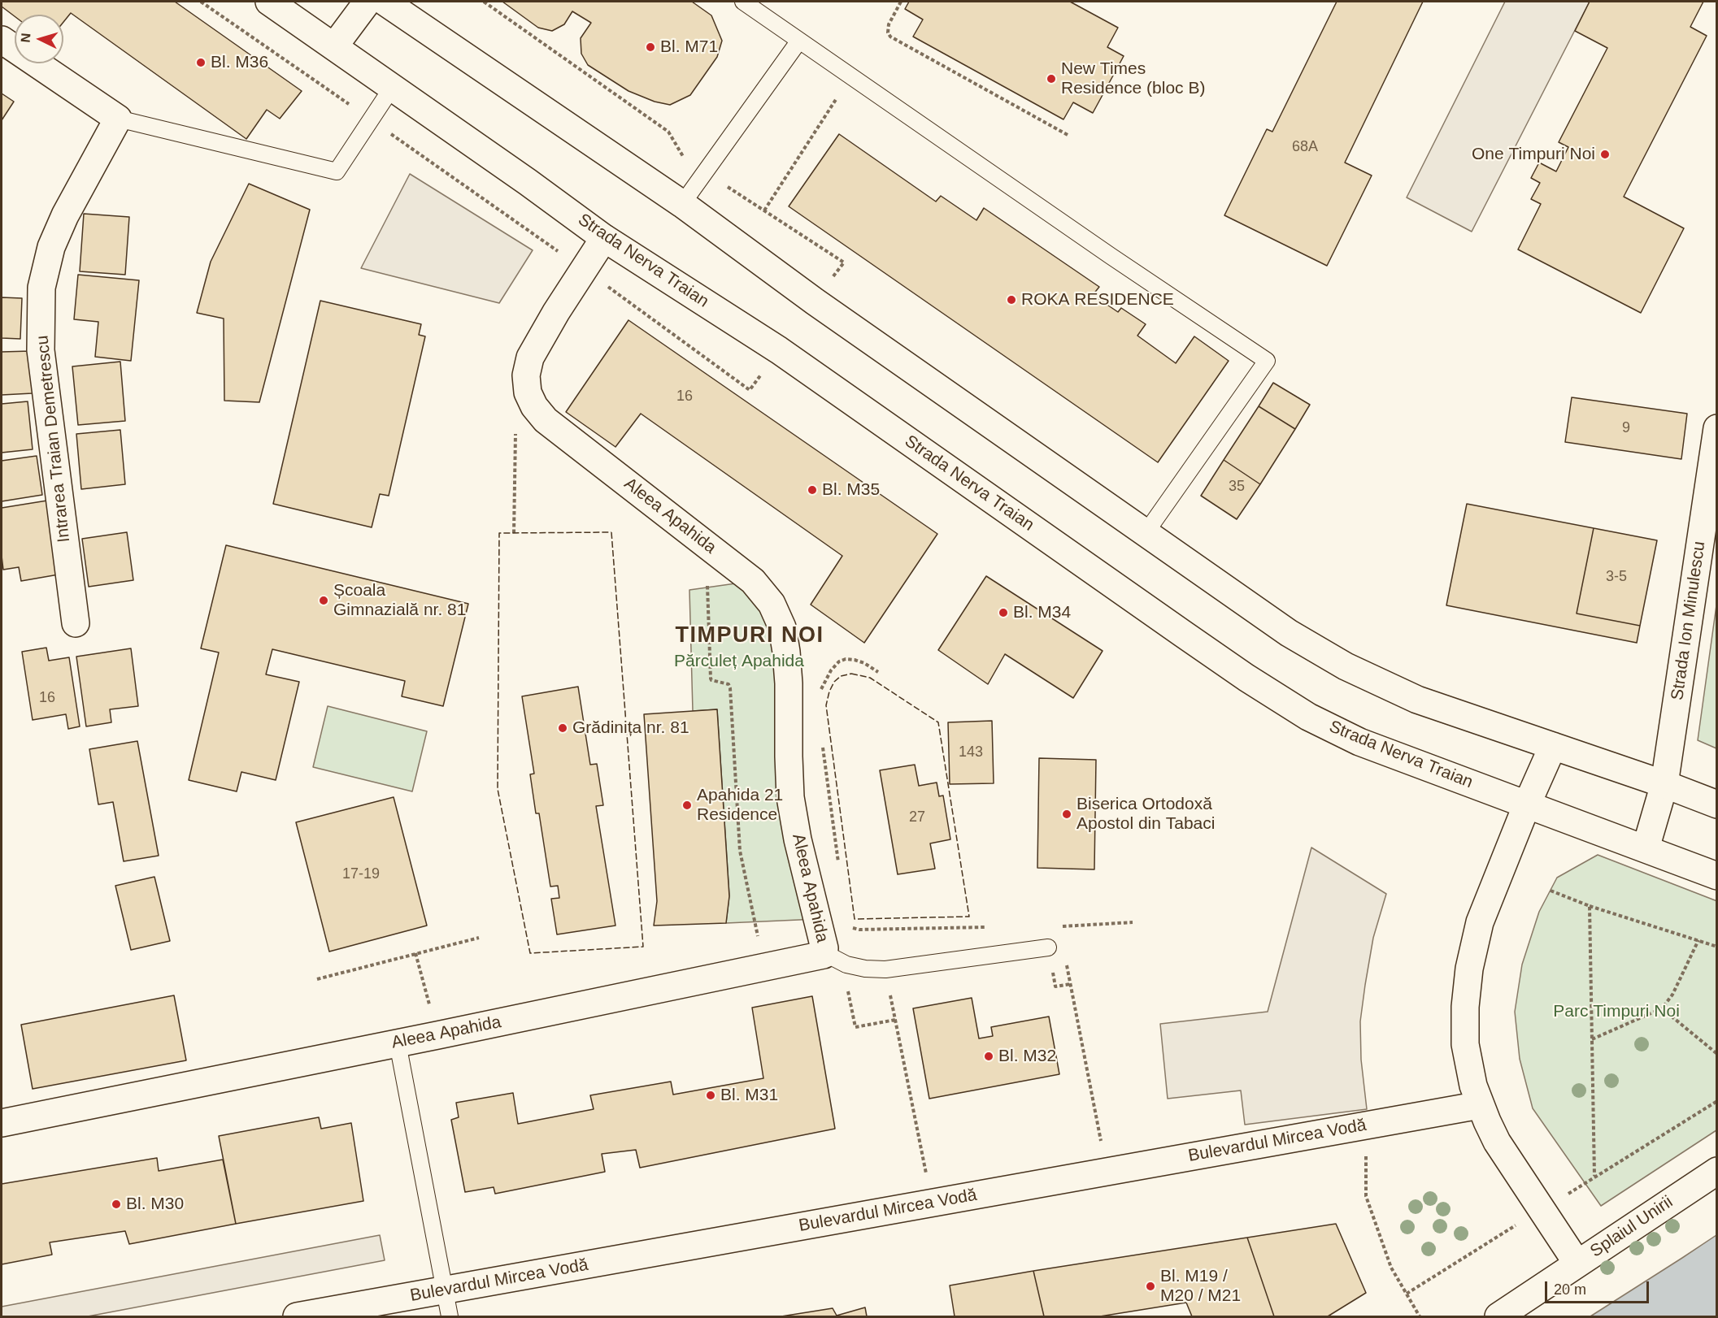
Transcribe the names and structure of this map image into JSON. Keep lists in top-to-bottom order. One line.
{"streets":{"main road":["Strada Nerva Traian","Intrarea Traian Demetrescu","Aleea Apahida","Strada Ion Minulescu","Bulevardul Mircea Vodă","Splaiul Unirii"]},"crossings":[["Strada Nerva Traian","Strada Ion Minulescu"]],"districts":["TIMPURI NOI"],"parks":["Părculeț Apahida","Parc Timpuri Noi"],"places":["Bl. M71","Bl. M36","New Times Residence (bloc B)","One Timpuri Noi","ROKA RESIDENCE","Bl. M35","Școala Gimnazială nr. 81","Bl. M34","Grădinița nr. 81","Apahida 21 Residence","Biserica Ortodoxă Apostol din Tabaci","Bl. M32","Bl. M31","Bl. M30","Bl. M19 / M20 / M21"],"house_numbers":["68A","16","9","35","3-5","16","143","27","17-19"],"scale_bar":"20 m","north":"left"}
